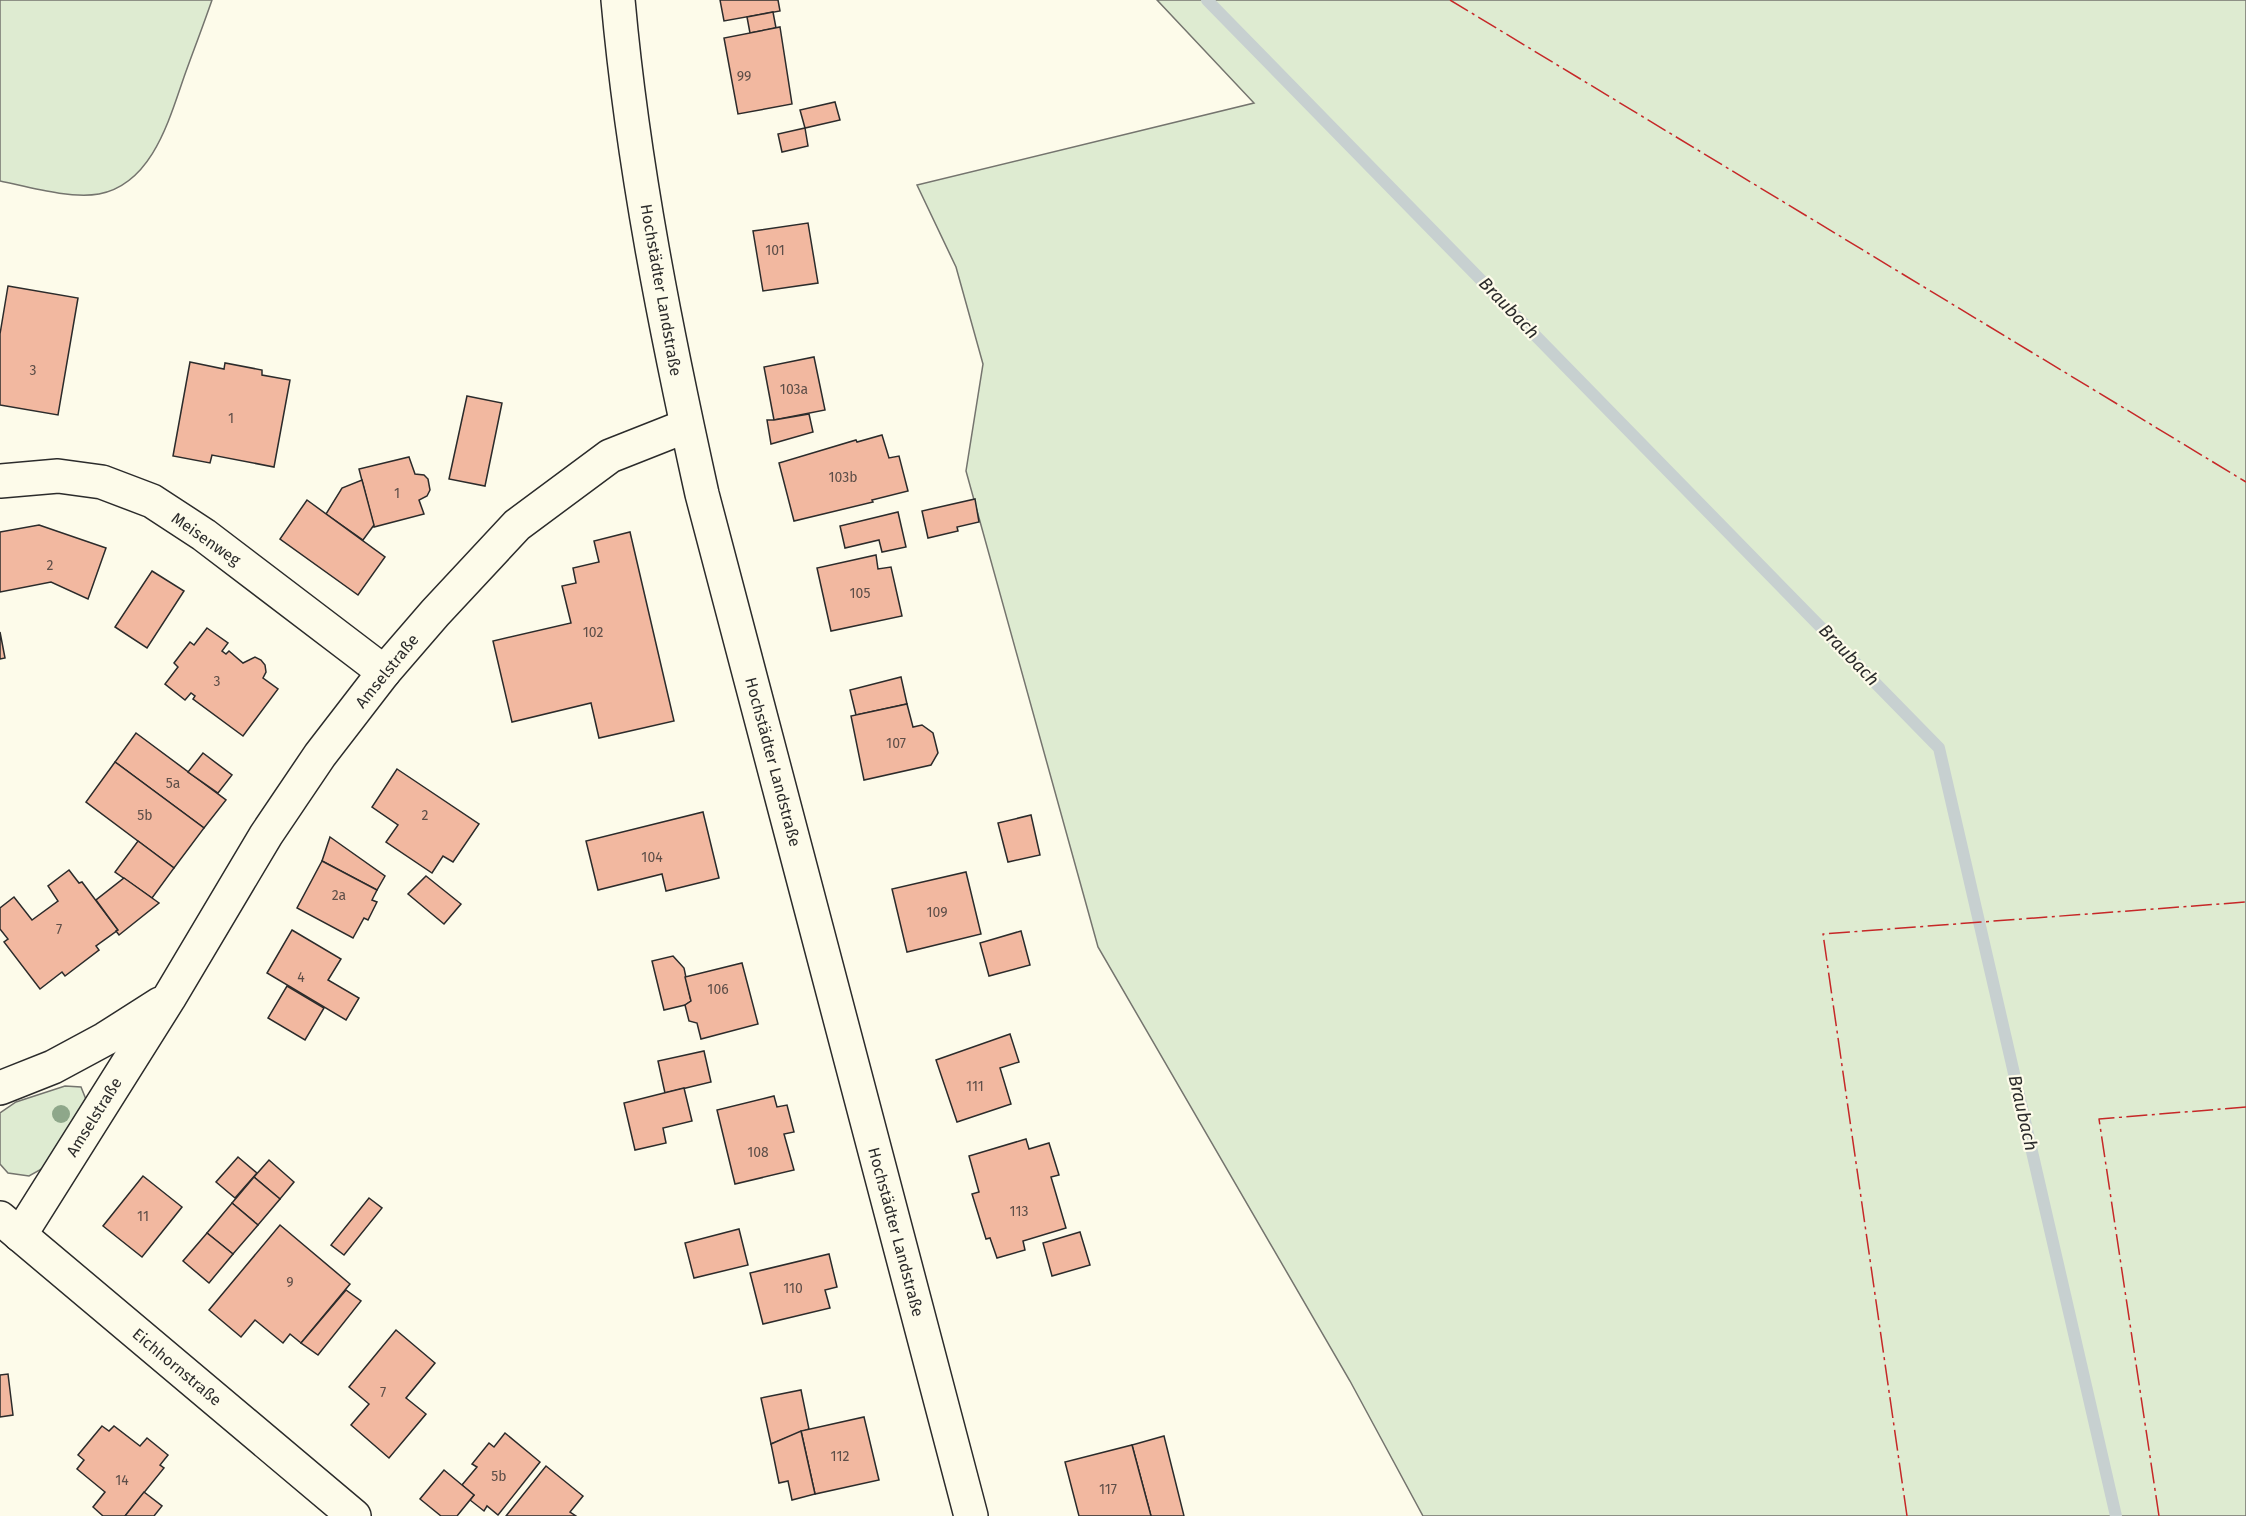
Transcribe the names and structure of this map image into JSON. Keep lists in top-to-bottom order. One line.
{"streets":{"street":["Hochstädter Landstraße","Meisenweg","Amselstraße","Eichhornstraße"]},"crossings":[["Hochstädter Landstraße","Amselstraße"],["Meisenweg","Amselstraße"],["Amselstraße","Eichhornstraße"]],"water":["Braubach"],"house_numbers":["99","101","3","103a","1","103b","1","2","105","102","3","107","5a","5b","2","104","2a","109","7","4","106","111","108","113","11","9","110","7","112","5b","14","117"]}
